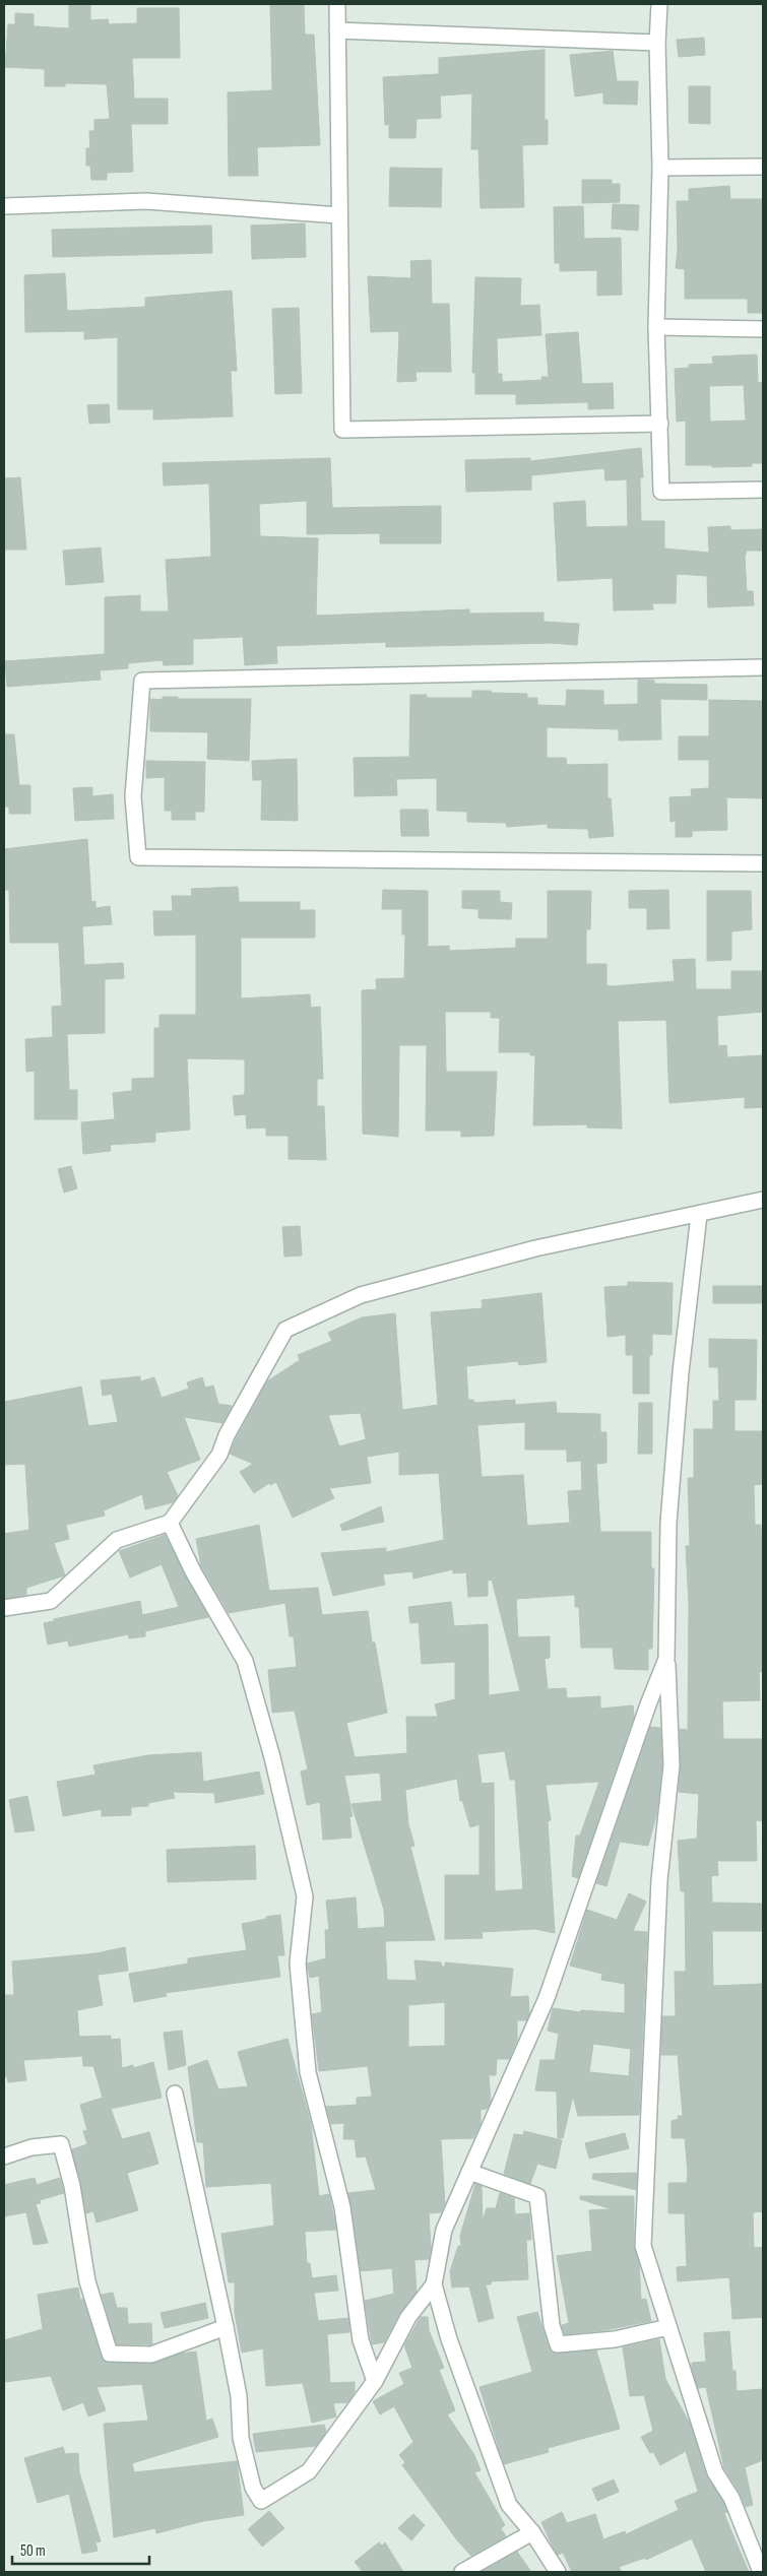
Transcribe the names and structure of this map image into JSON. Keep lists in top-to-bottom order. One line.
{"scale_bar":"50 m"}
